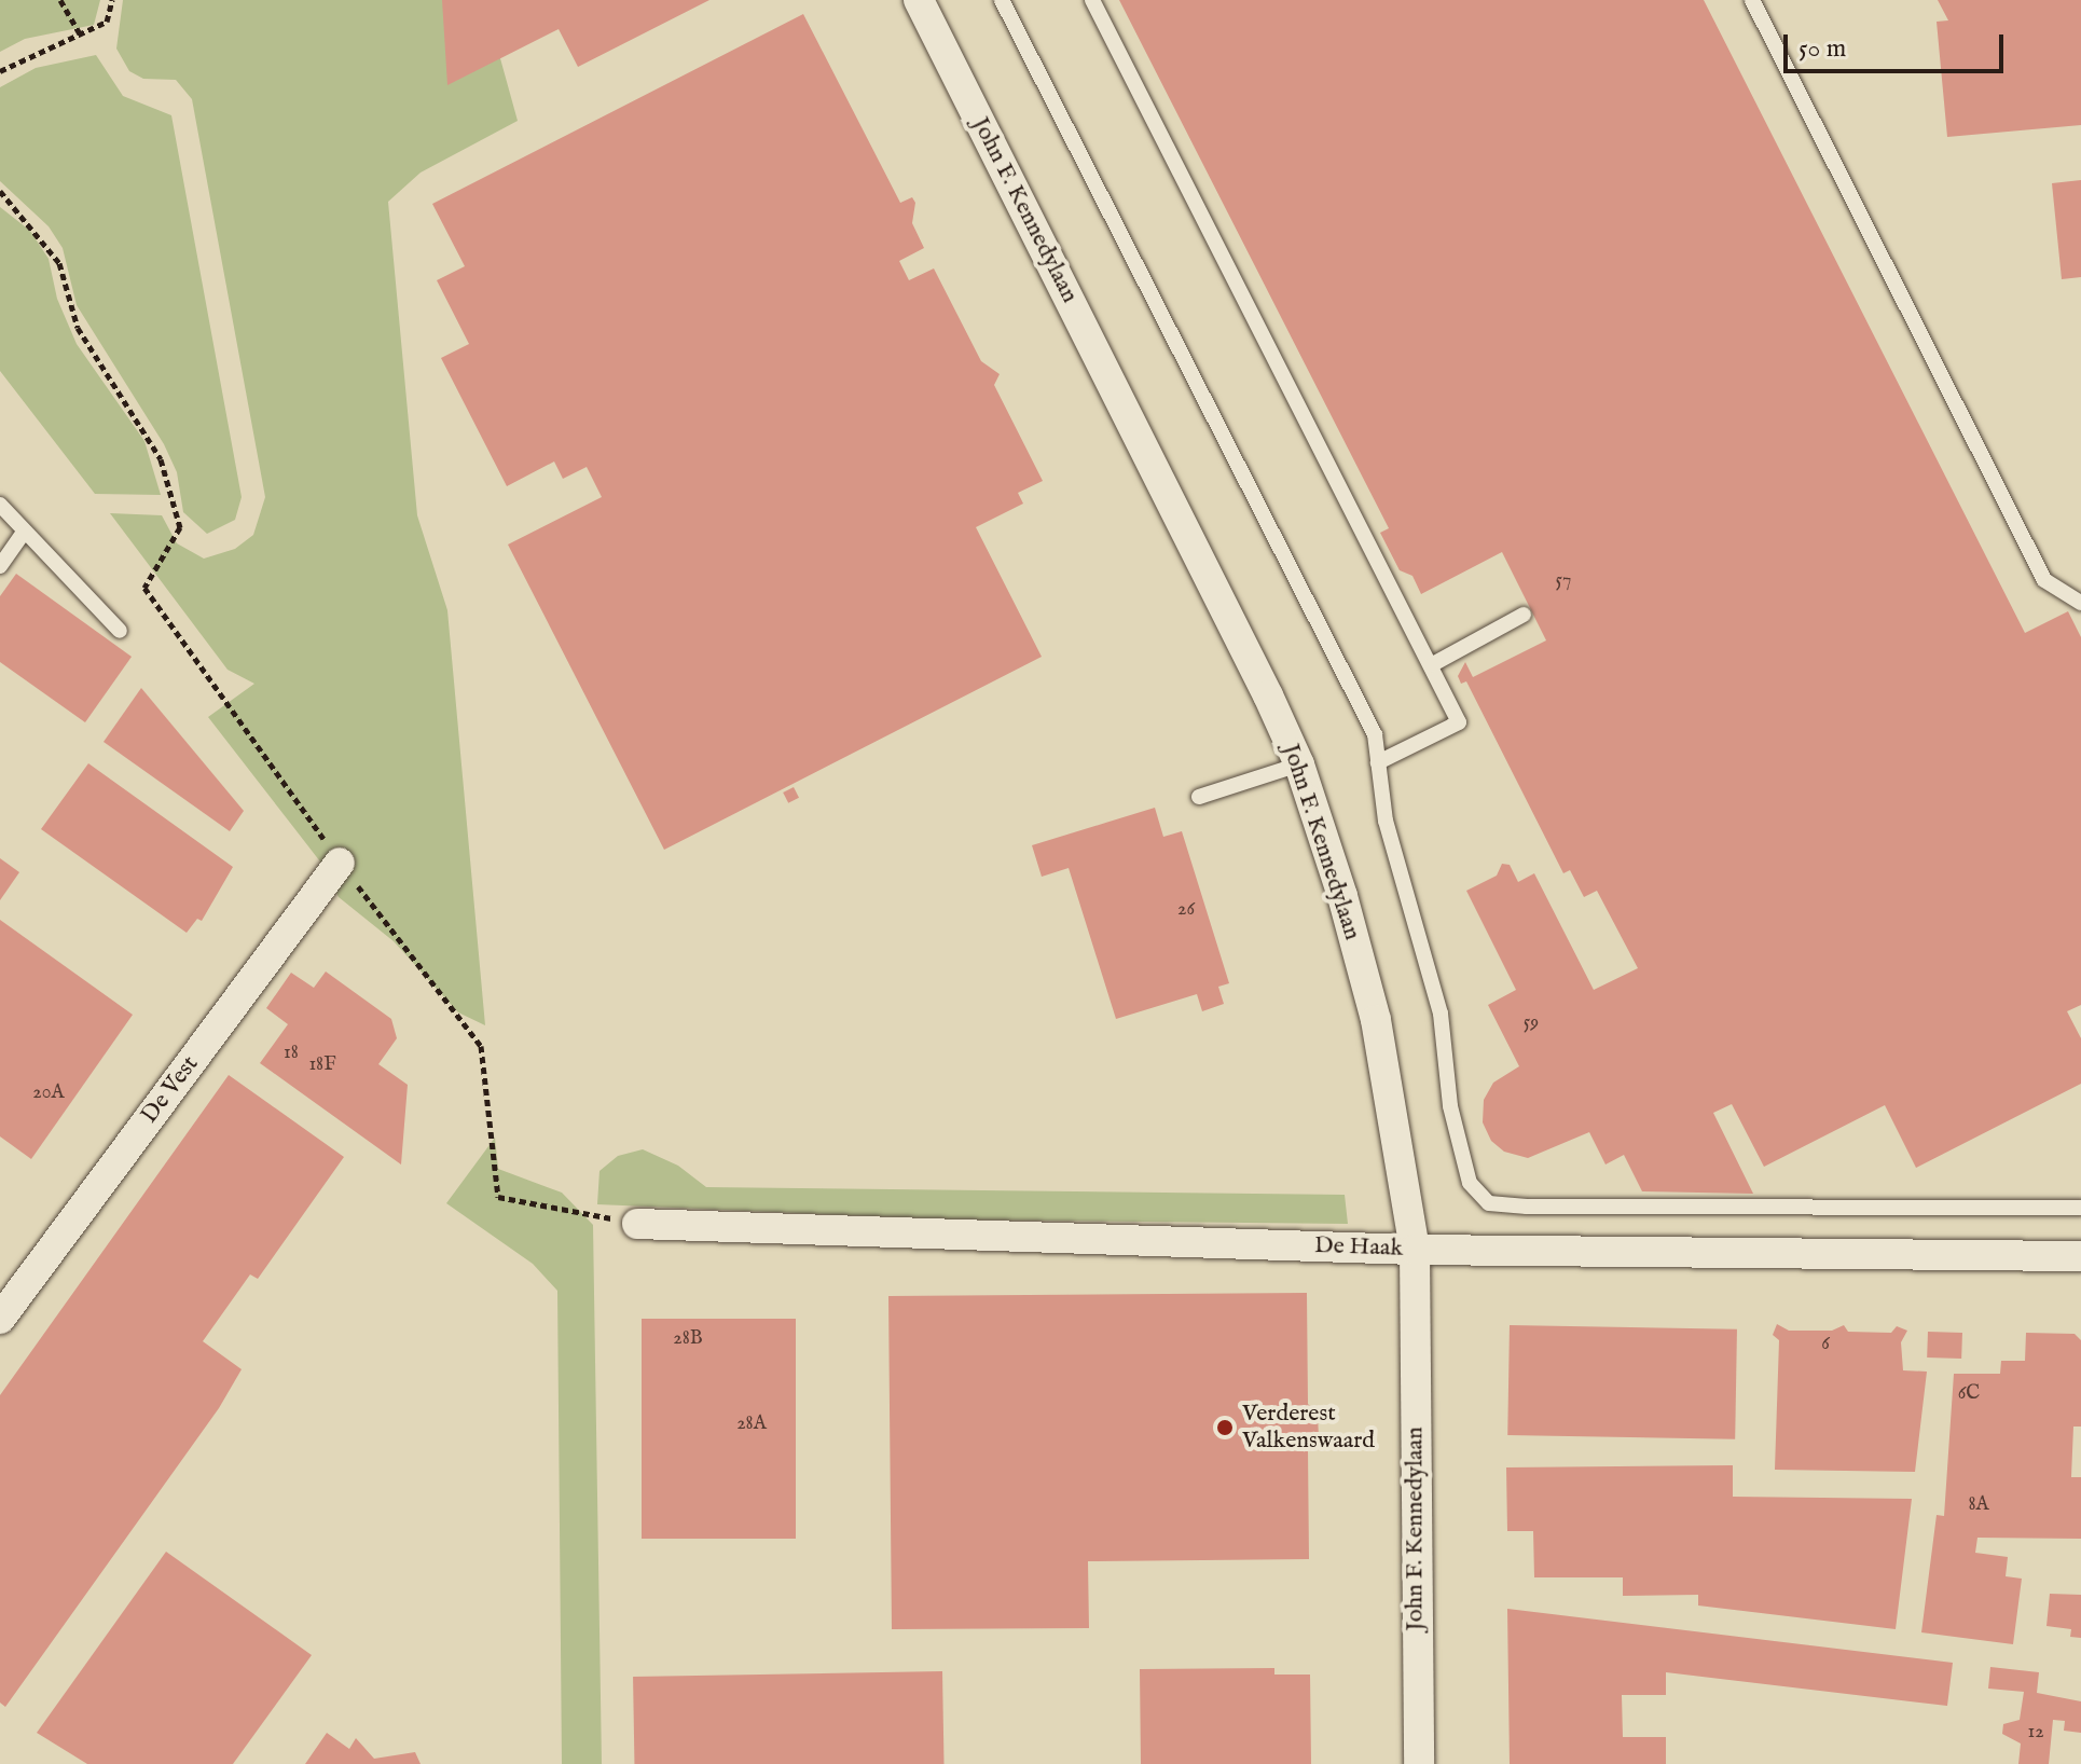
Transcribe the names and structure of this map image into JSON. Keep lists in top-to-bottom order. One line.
{"streets":{"street":["John F. Kennedylaan","De Vest","De Haak"]},"crossings":[["John F. Kennedylaan","De Haak"]],"places":["Verderest Valkenswaard"],"house_numbers":["57","26","59","18","18F","20A","28B","6","6C","28A","8A","12"],"scale_bar":"50 m"}
